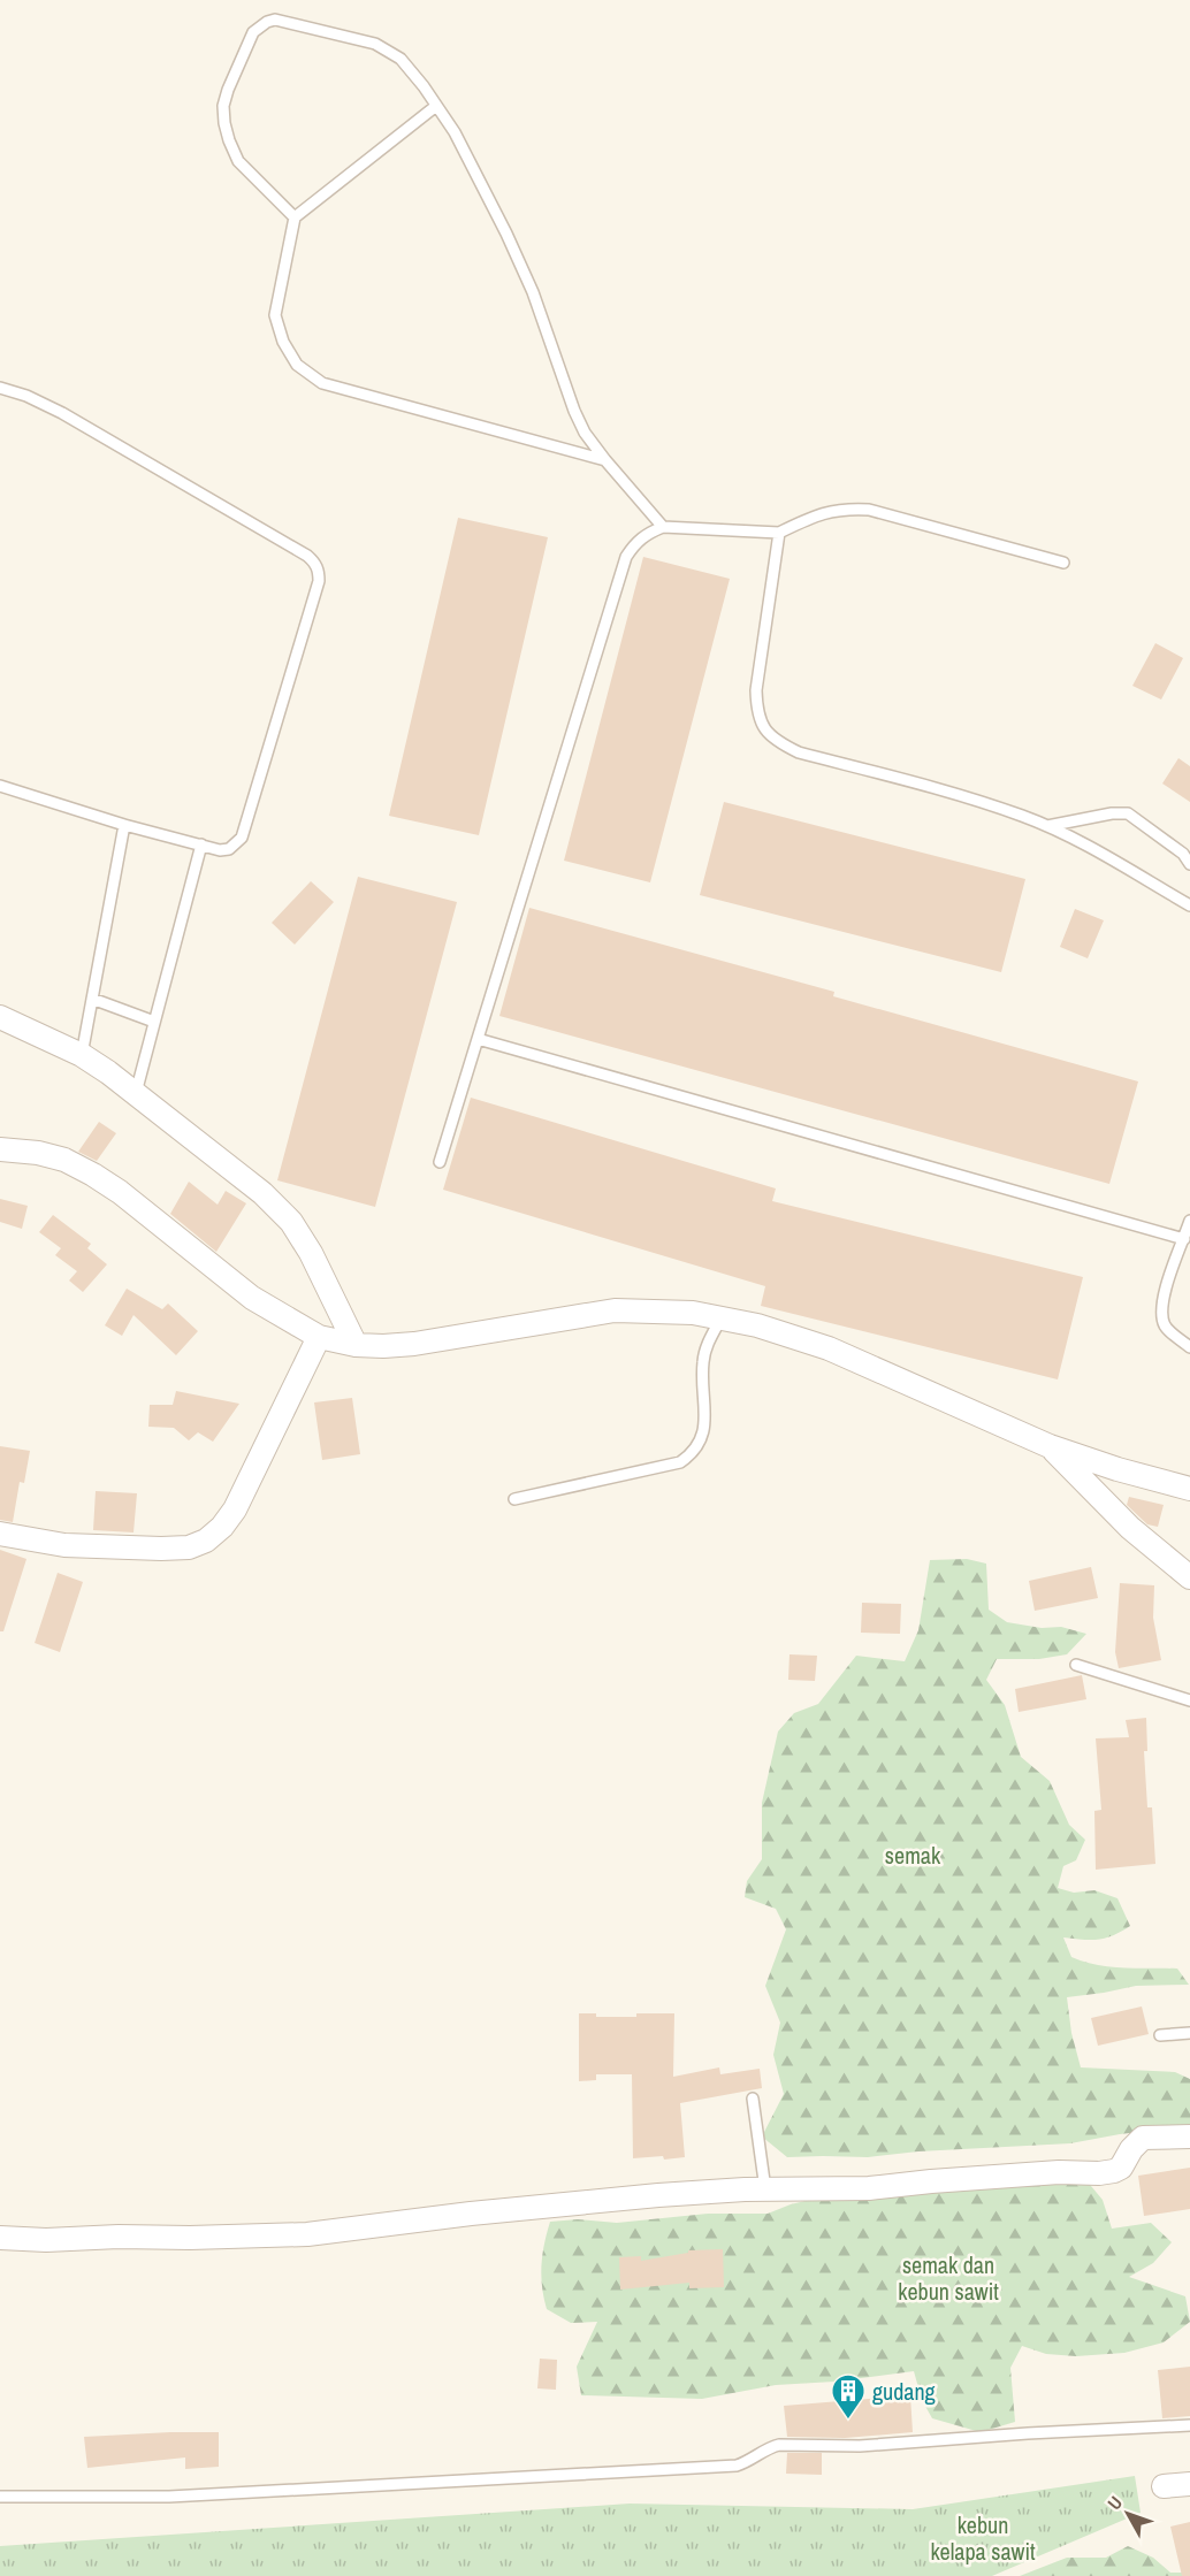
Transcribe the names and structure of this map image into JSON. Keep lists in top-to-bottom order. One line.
{"parks":["semak","semak dan kebun sawit","kebun kelapa sawit"],"places":{"building":["gudang"]},"north":"top left"}
